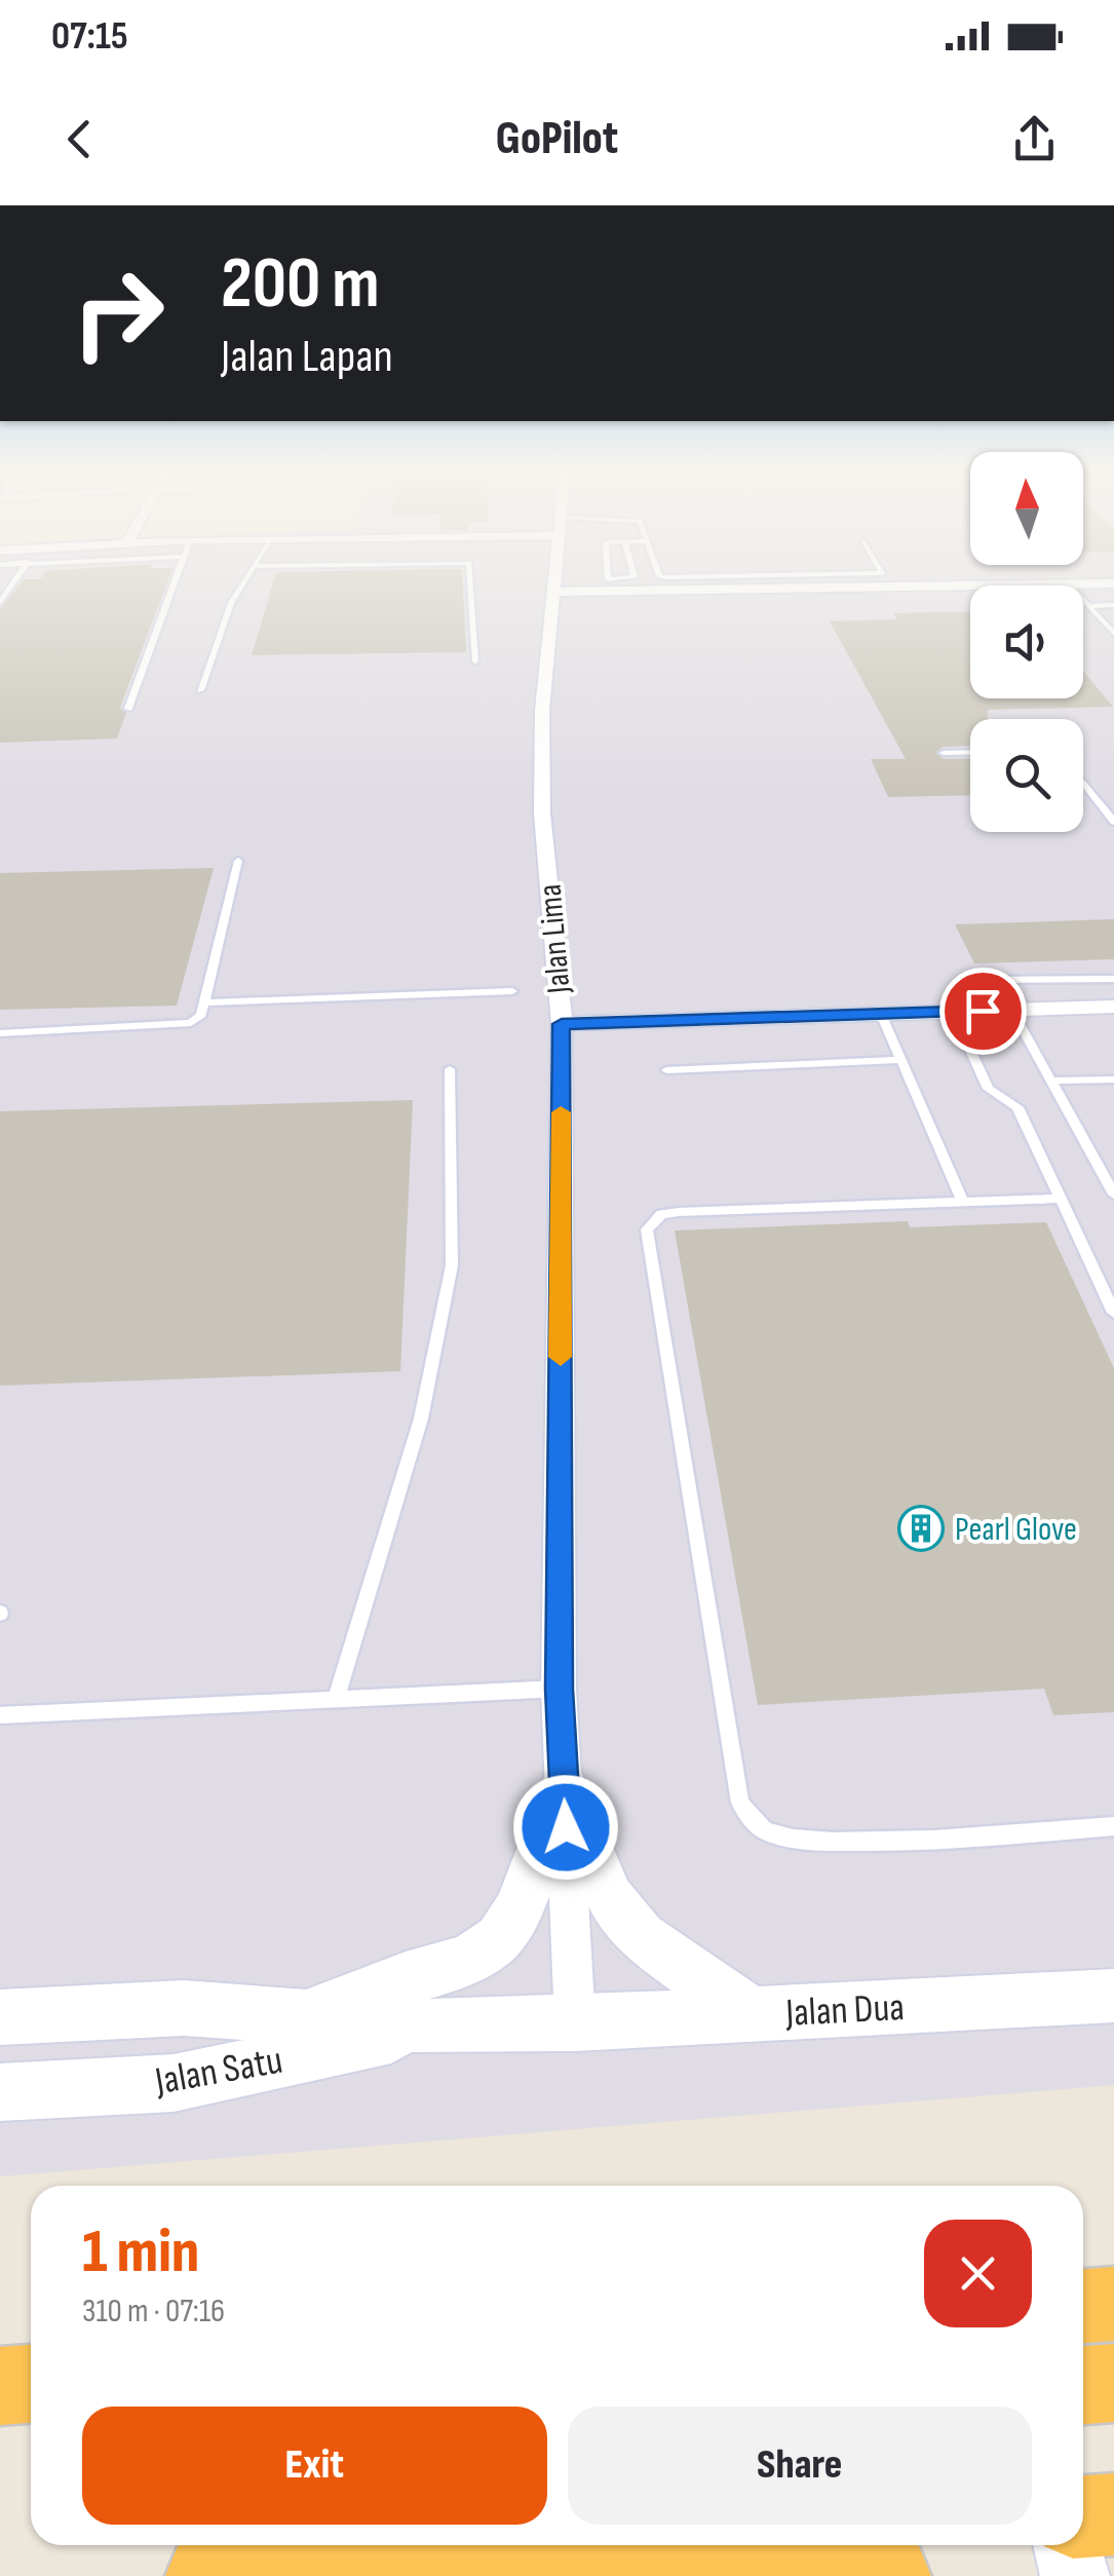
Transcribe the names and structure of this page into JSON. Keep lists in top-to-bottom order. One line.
{"streets":{"main road":["Jalan Dua","Jalan Satu"],"street":["Jalan Lima"]},"crossings":[["Jalan Lima","Jalan Dua"],["Jalan Lima","Jalan Satu"],["Jalan Dua","Jalan Satu"]],"places":{"building":["Pearl Glove"]},"north":"top","page":{"status":"07:15","header":"GoPilot","turn":["200 m","Jalan Lapan"],"heading":["1 min","310 m · 07:16"],"buttons":["Exit","Share"]}}
